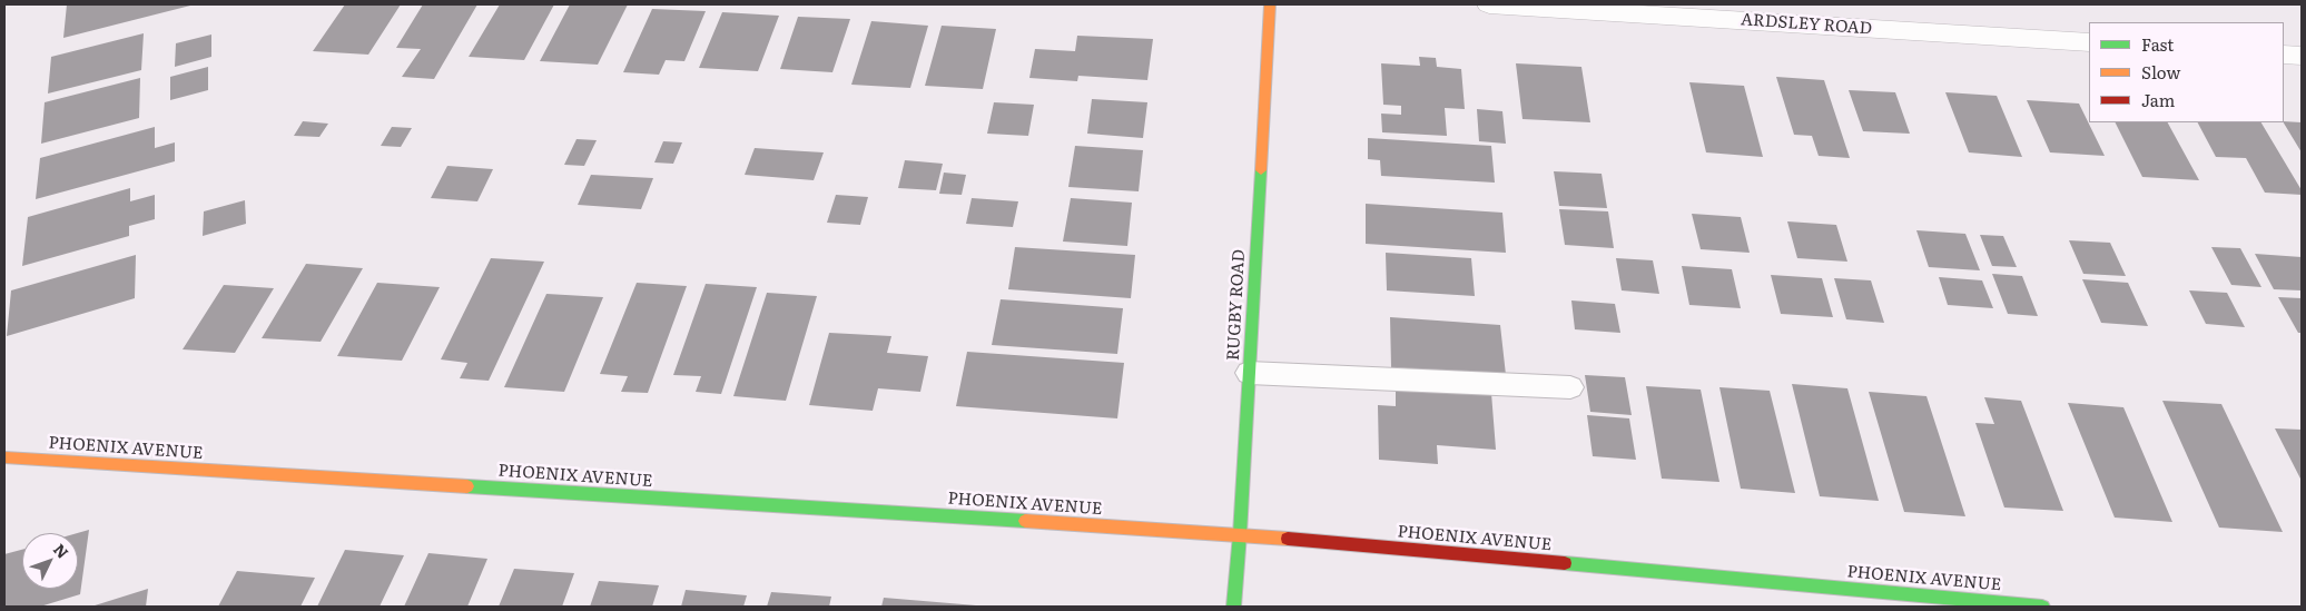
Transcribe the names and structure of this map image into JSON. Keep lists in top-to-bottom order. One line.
{"streets":{"street":["ARDSLEY ROAD","RUGBY ROAD","PHOENIX AVENUE"]},"crossings":[["RUGBY ROAD","PHOENIX AVENUE"]],"legend":["Fast","Slow","Jam"],"north":"top right"}
